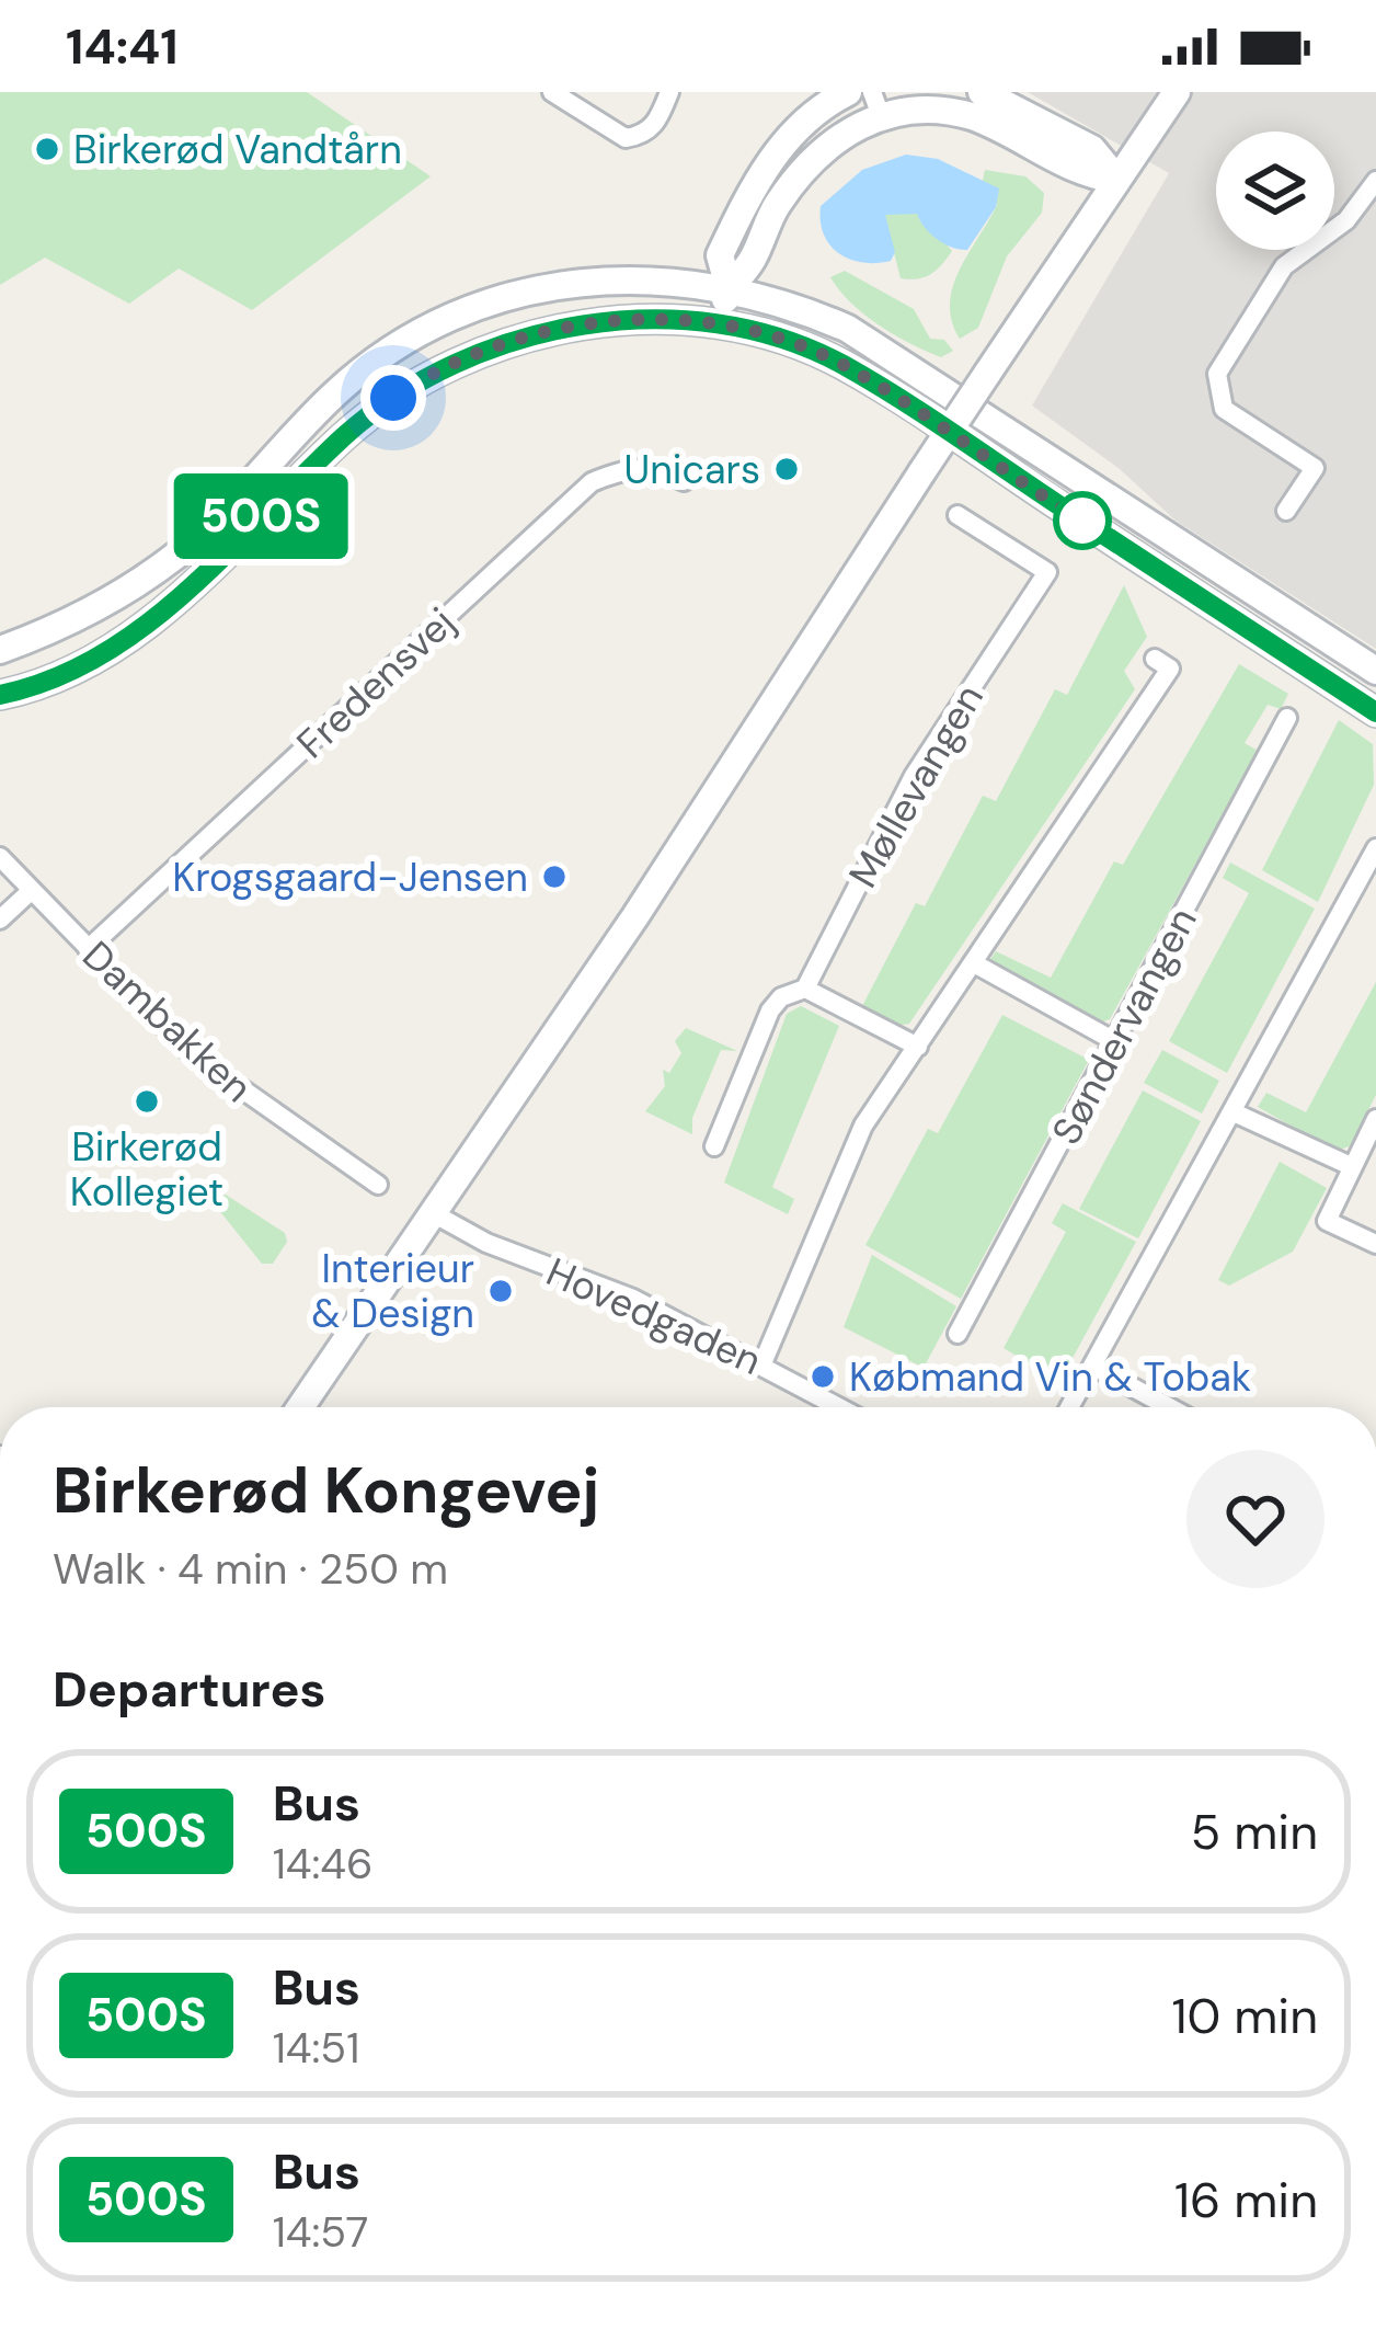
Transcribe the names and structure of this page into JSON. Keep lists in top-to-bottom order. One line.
{"streets":{"street":["Fredensvej","Møllevangen","Dambakken","Søndervangen","Hovedgaden"]},"crossings":[["Fredensvej","Dambakken"]],"places":["Birkerød Vandtårn","Unicars","Krogsgaard-Jensen","Birkerød Kollegiet","Interieur & Design","Købmand Vin & Tobak"],"lines":["bus line 500S"],"page":{"status":"14:41","on_map":"500S","heading":[["Birkerød Kongevej","Walk · 4 min · 250 m"],"Departures"],"list":[{"mark":"500S","name":"Bus","note":"14:46","value":"5 min"},{"mark":"500S","name":"Bus","note":"14:51","value":"10 min"},{"mark":"500S","name":"Bus","note":"14:57","value":"16 min"}]}}
